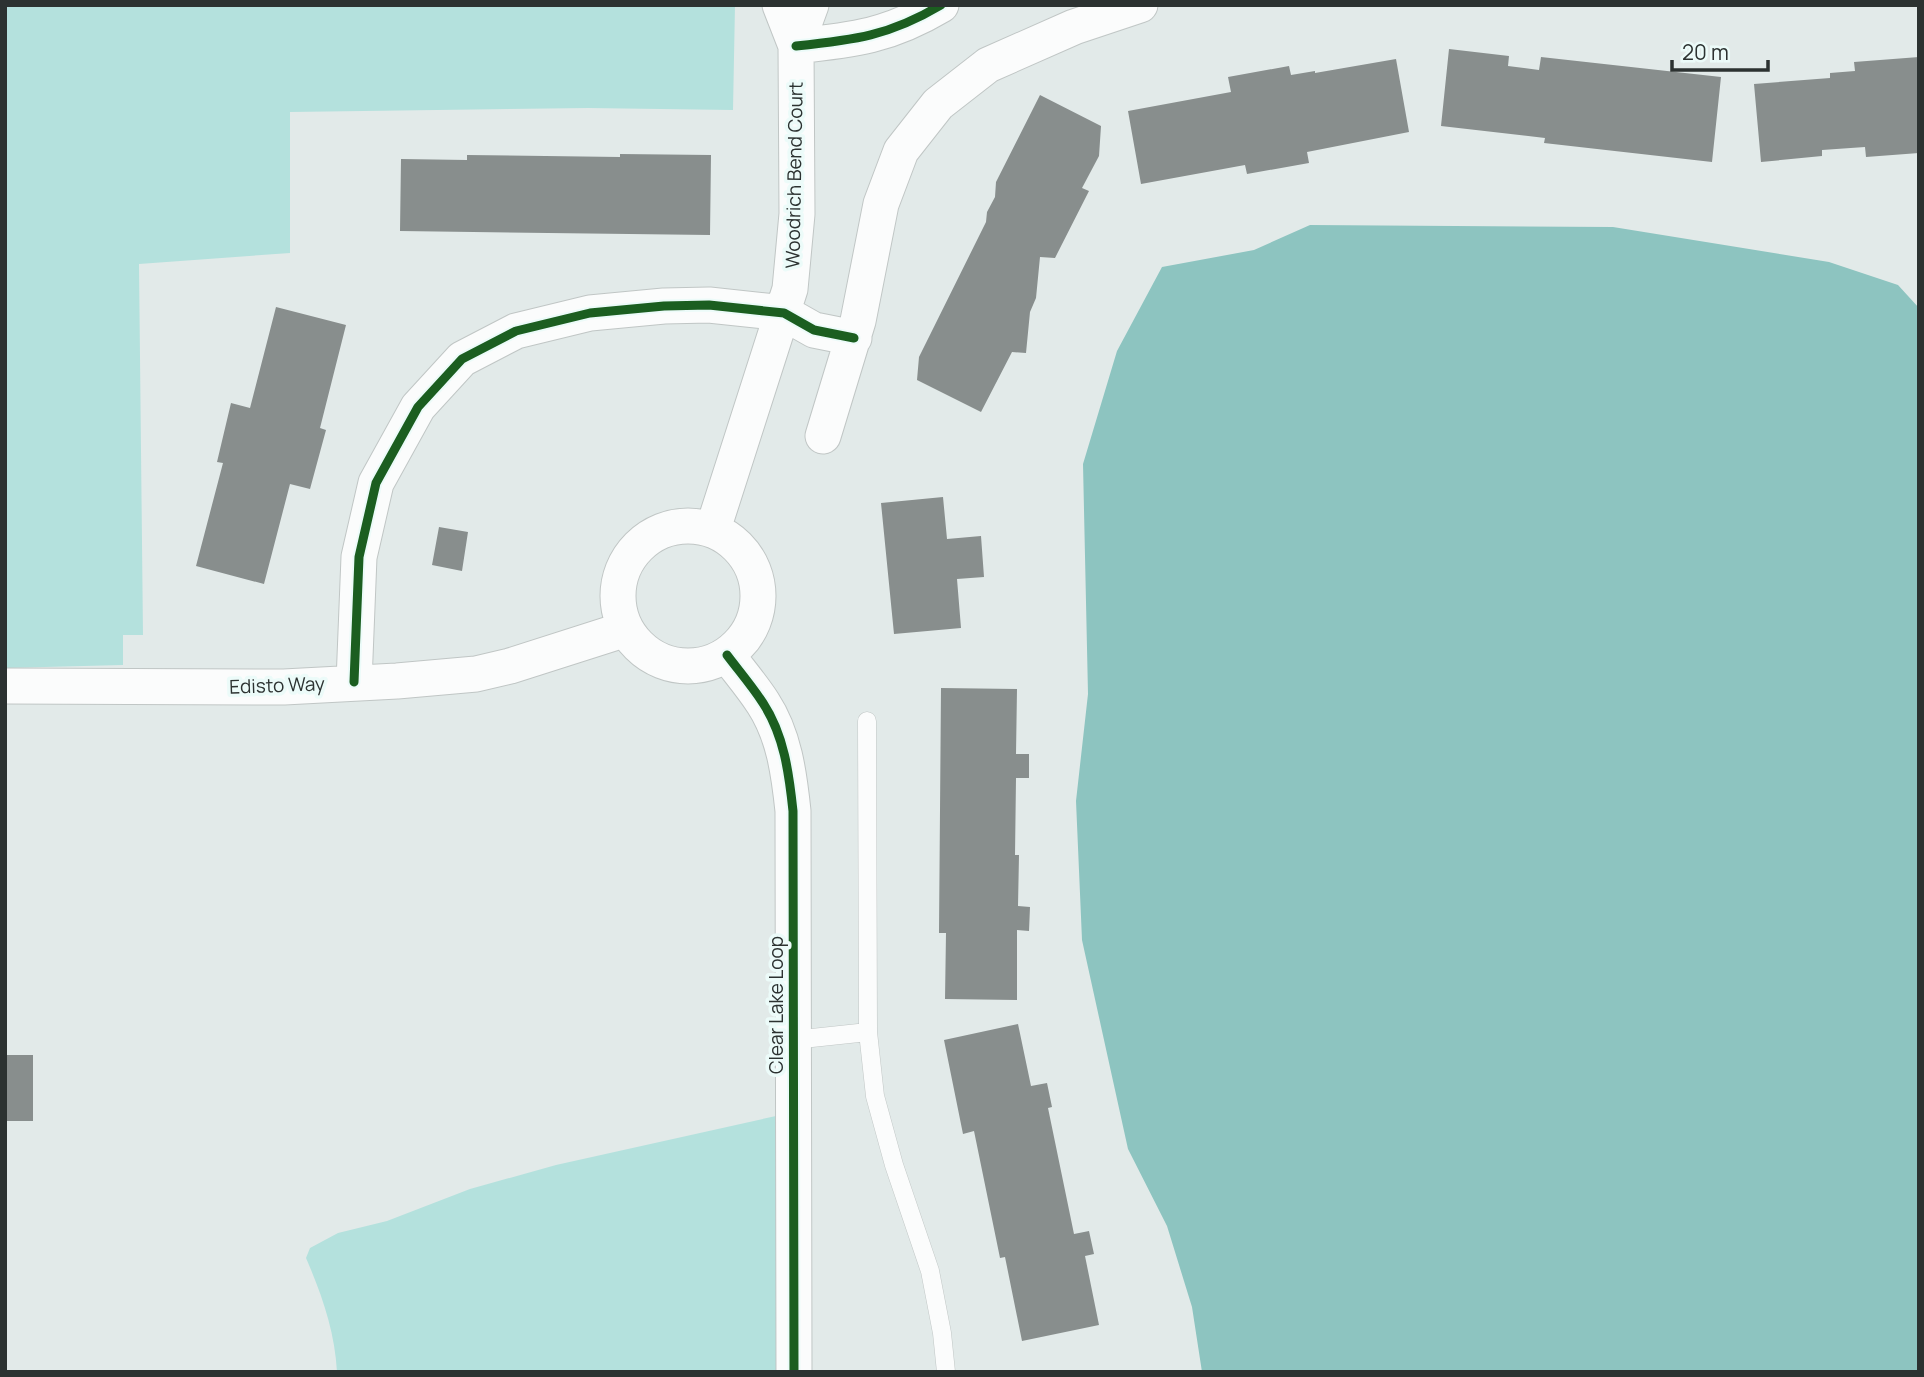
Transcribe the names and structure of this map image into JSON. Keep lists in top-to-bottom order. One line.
{"streets":{"street":["Woodrich Bend Court","Edisto Way","Clear Lake Loop"]},"crossings":[["Woodrich Bend Court","Edisto Way"],["Woodrich Bend Court","Clear Lake Loop"],["Edisto Way","Clear Lake Loop"]],"scale_bar":"20 m"}
